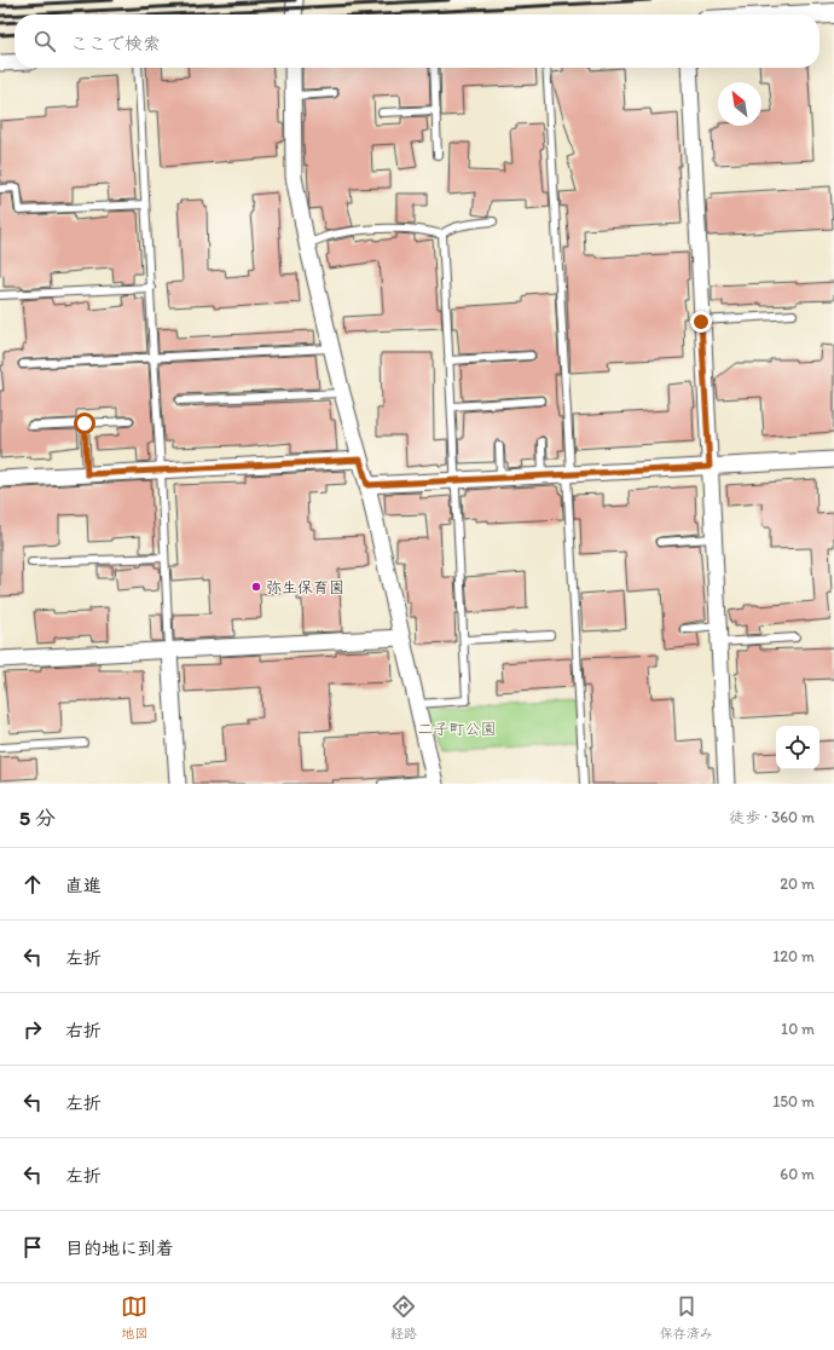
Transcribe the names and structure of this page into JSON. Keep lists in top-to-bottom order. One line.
{"parks":["二子町公園"],"places":["弥生保育園"],"north":"top left","page":{"search":"ここで検索","heading":["5 分","徒歩 · 360 m"],"list":[["直進","20 m"],["左折","120 m"],["右折","10 m"],["左折","150 m"],["左折","60 m"],"目的地に到着"],"nav":["地図","経路","保存済み"]}}
